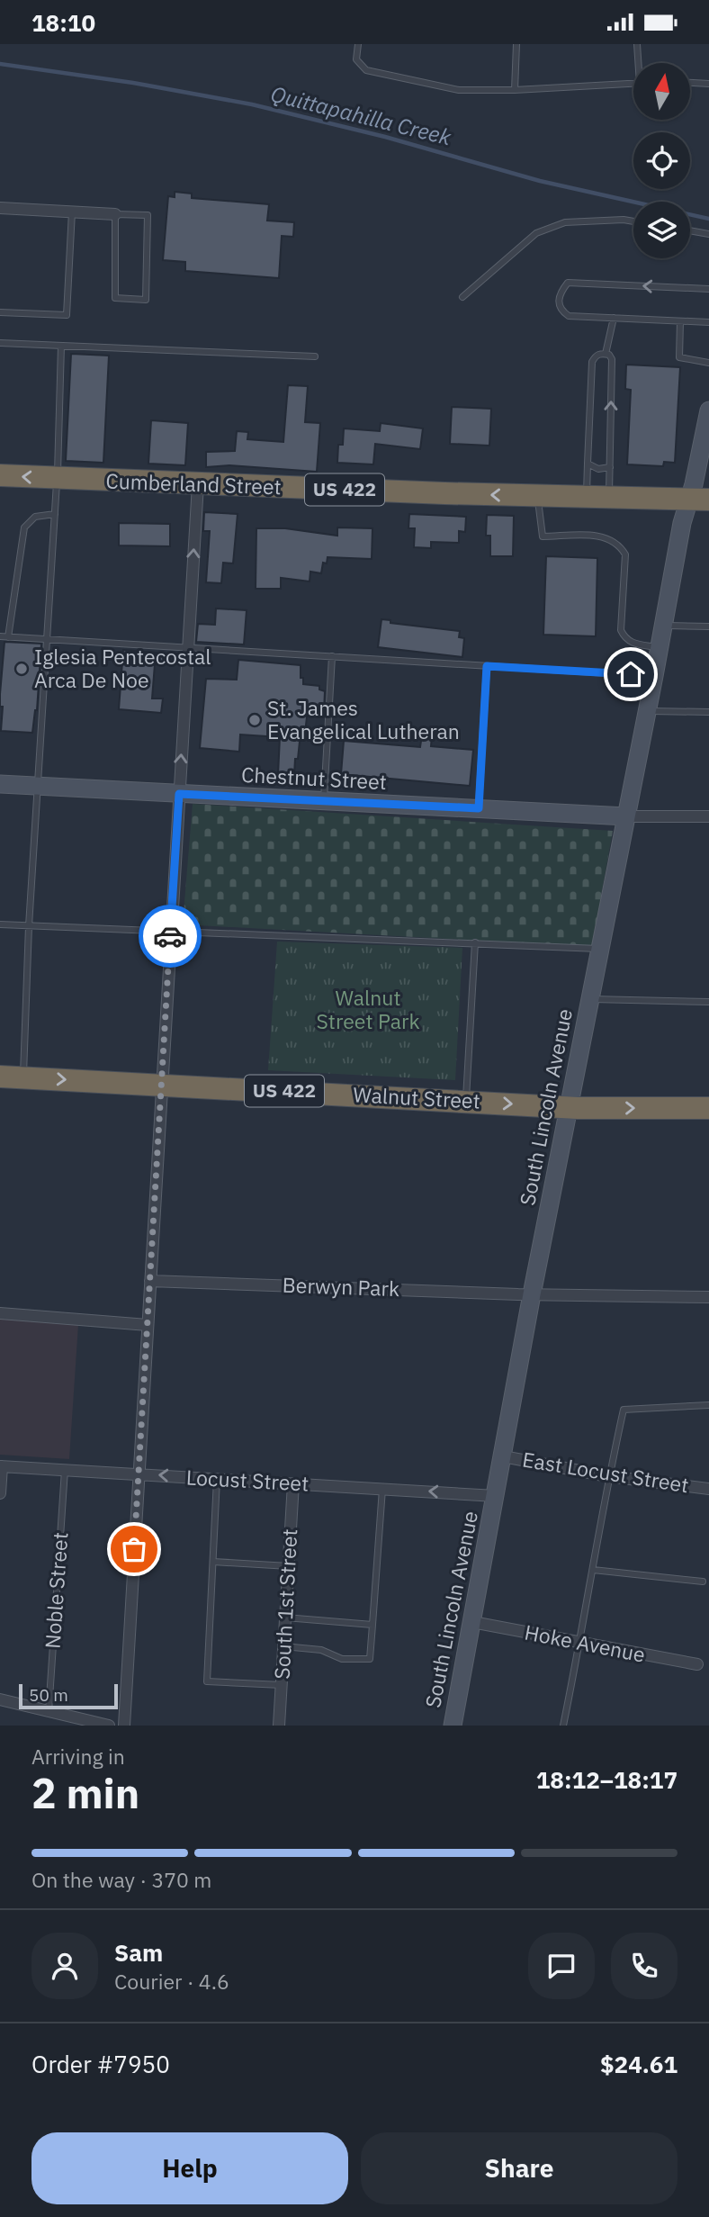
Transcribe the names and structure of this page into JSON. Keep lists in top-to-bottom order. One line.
{"streets":{"highway":["Cumberland Street","US 422","Walnut Street"],"main road":["Chestnut Street","South Lincoln Avenue"],"street":["Berwyn Park","East Locust Street","Locust Street","South 1st Street","Hoke Avenue"],"lane":["Noble Street"]},"crossings":[["Cumberland Street","South Lincoln Avenue"],["US 422","Walnut Street"],["US 422","South Lincoln Avenue"],["Chestnut Street","South Lincoln Avenue"],["Walnut Street","South Lincoln Avenue"],["South Lincoln Avenue","Berwyn Park"],["South Lincoln Avenue","East Locust Street"],["South Lincoln Avenue","Locust Street"],["South Lincoln Avenue","Hoke Avenue"],["Locust Street","Noble Street"],["Locust Street","South 1st Street"]],"one_way":["Cumberland Street","Walnut Street","Locust Street"],"water":["Quittapahilla Creek"],"parks":["Walnut Street Park"],"places":["Iglesia Pentecostal Arca De Noe","St. James Evangelical Lutheran"],"scale_bar":"50 m","north":"top","page":{"status":"18:10","scale":"50 m","heading":["2 min","Arriving in","18:12–18:17"],"panel":["Sam","Courier · 4.6","Order #7950","$24.61"],"bar":"On the way · 370 m","buttons":["Help","Share"]}}
